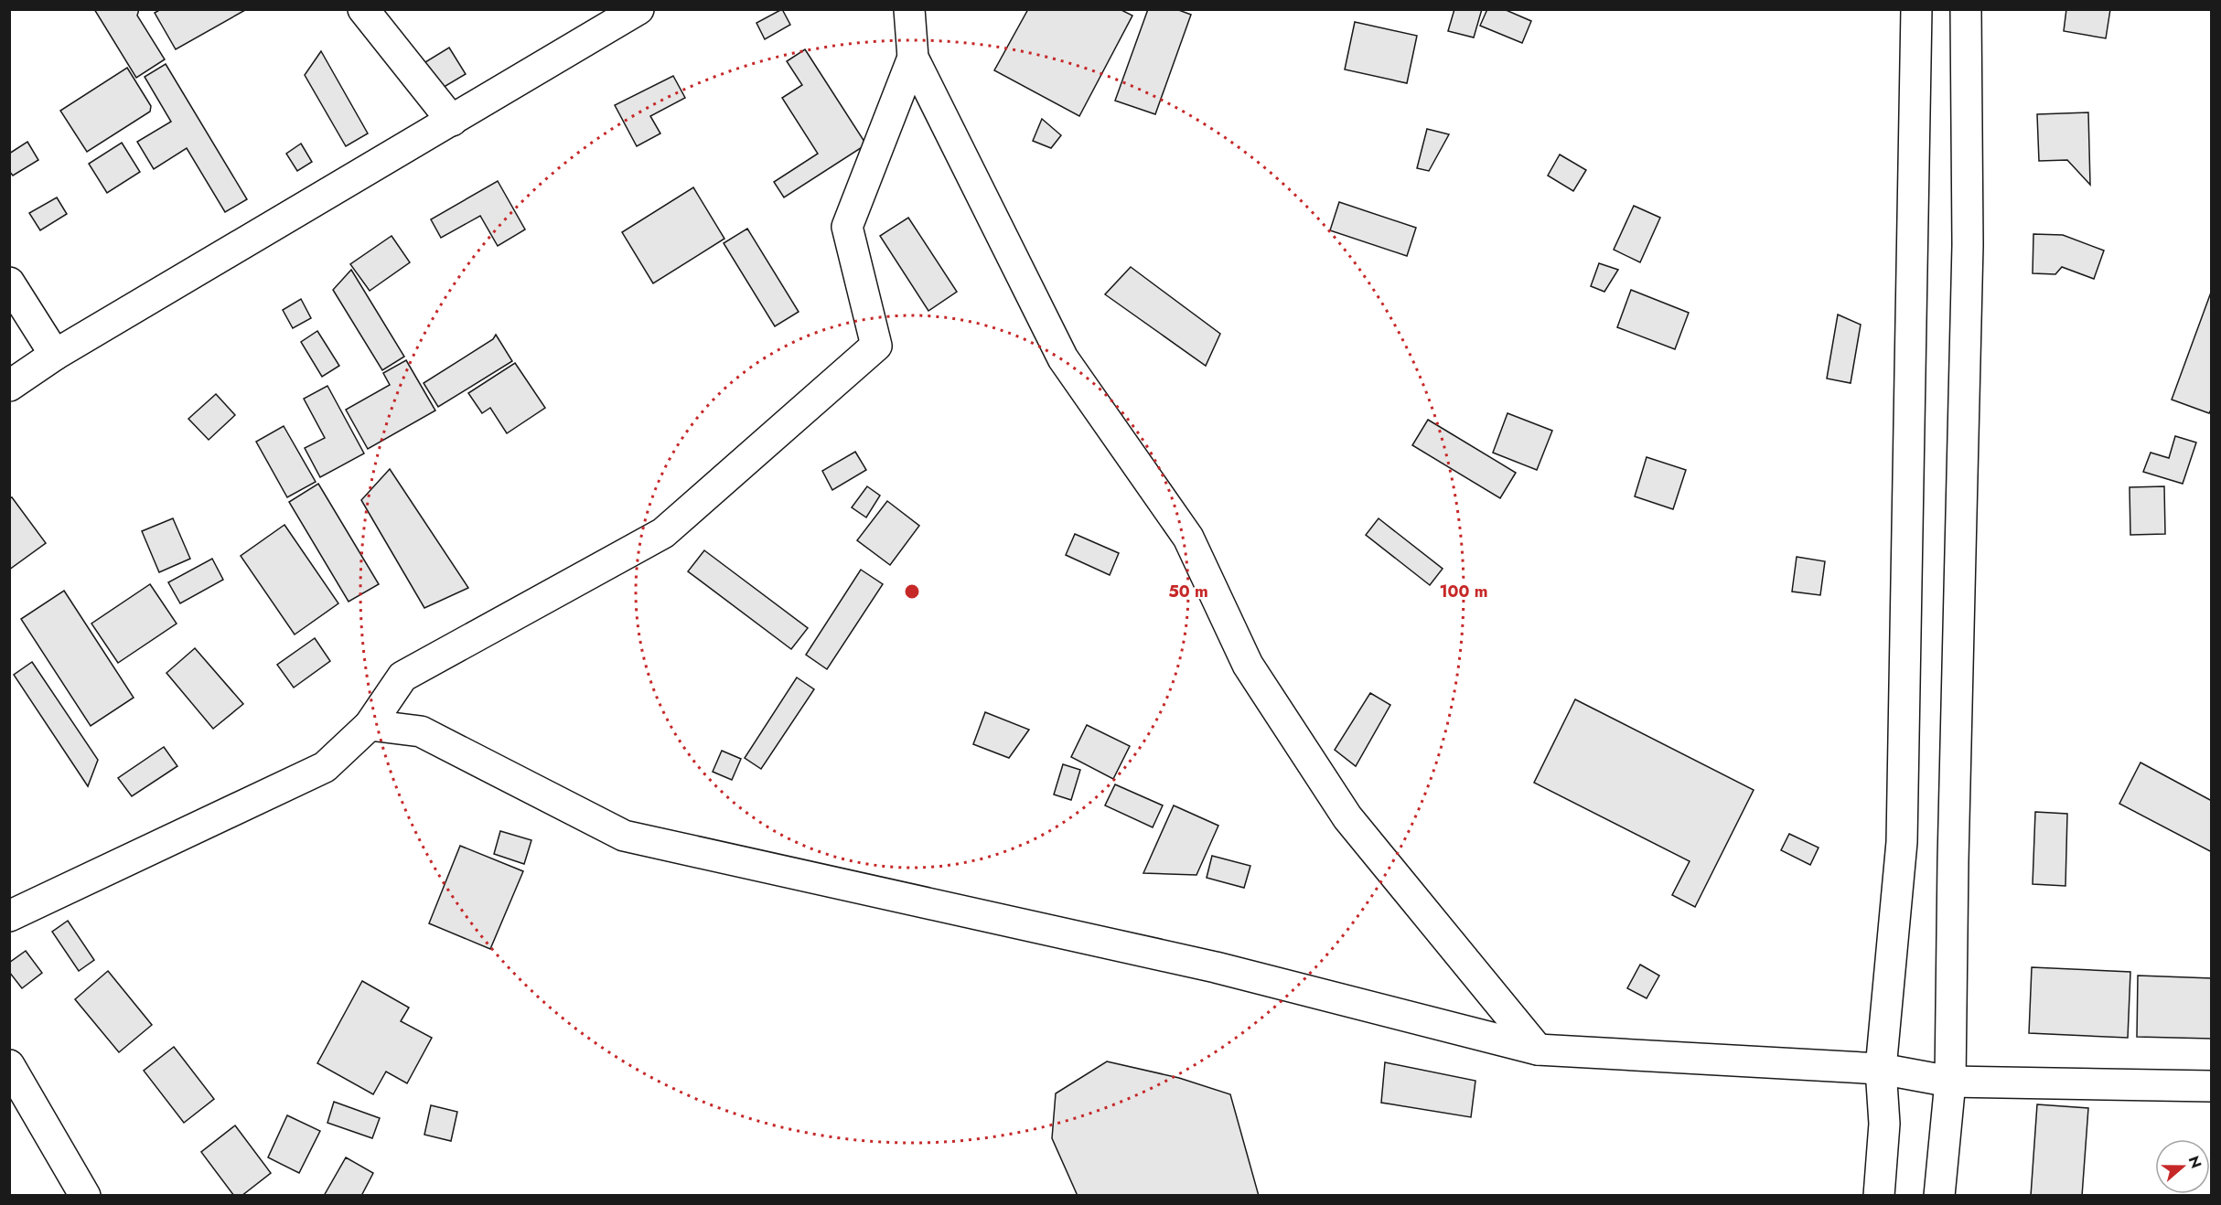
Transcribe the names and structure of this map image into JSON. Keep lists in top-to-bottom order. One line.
{"north":"right","rings":["50 m","100 m"]}
